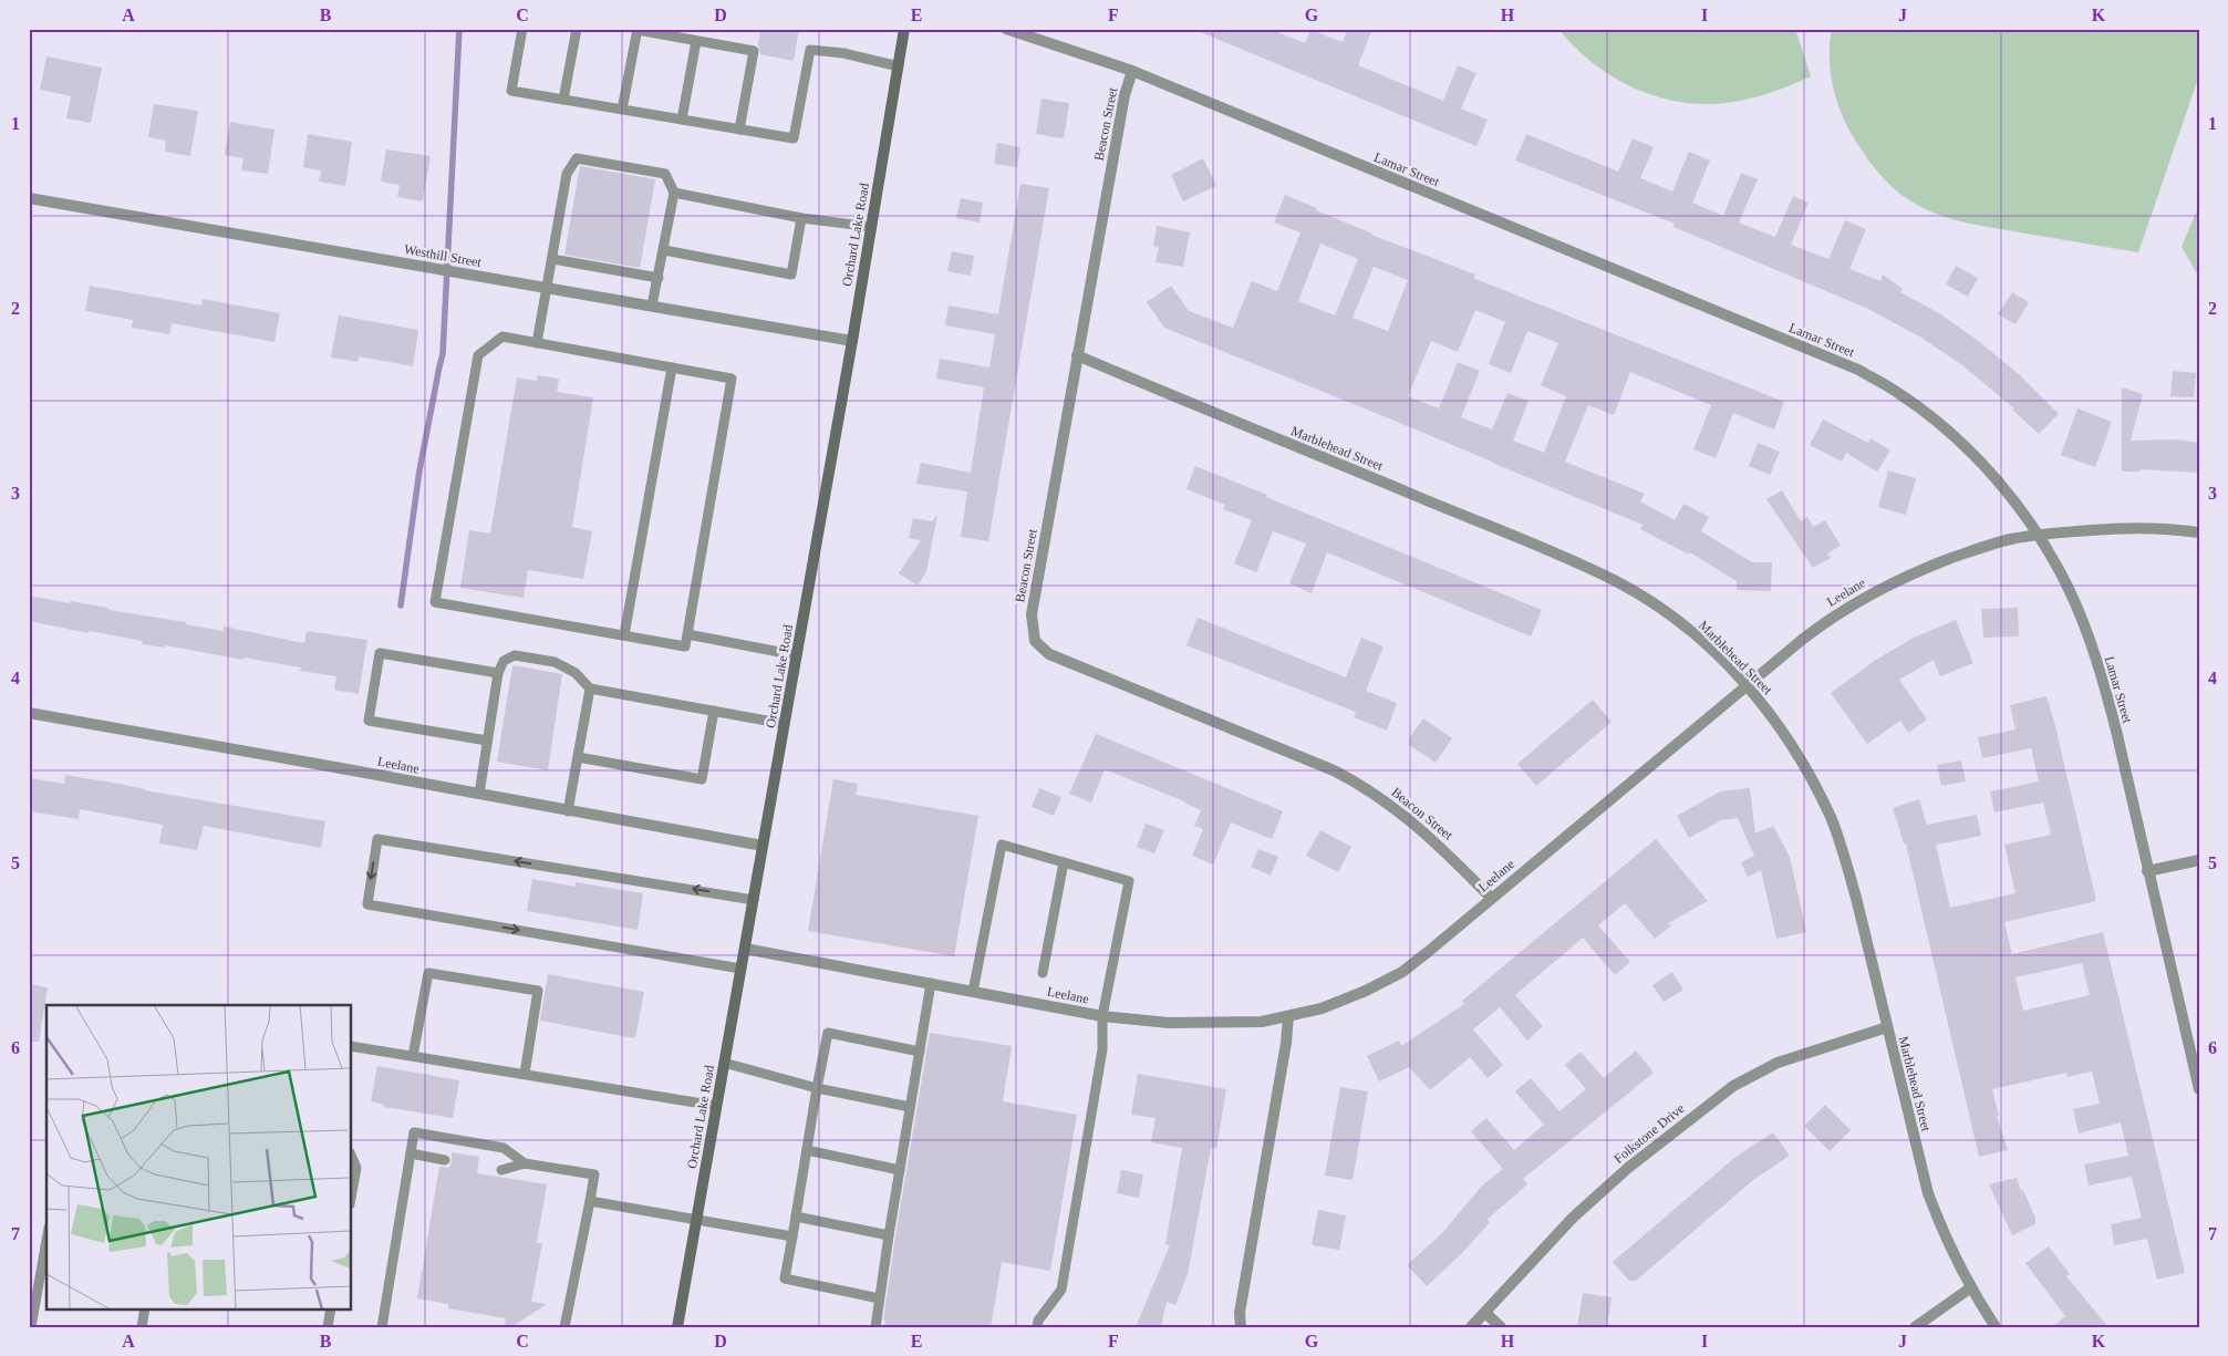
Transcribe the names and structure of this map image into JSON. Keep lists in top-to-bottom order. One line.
{"streets":{"main road":["Orchard Lake Road"],"street":["Beacon Street","Lamar Street","Westhill Street","Marblehead Street","Leelane","Folkstone Drive"]},"crossings":[["Beacon Street","Lamar Street"],["Beacon Street","Marblehead Street"],["Beacon Street","Leelane"],["Lamar Street","Leelane"],["Orchard Lake Road","Westhill Street"],["Orchard Lake Road","Leelane"],["Marblehead Street","Leelane"],["Marblehead Street","Folkstone Drive"]],"grid":{"columns":["A","B","C","D","E","F","G","H","I","J","K"],"rows":["1","2","3","4","5","6","7"]}}
